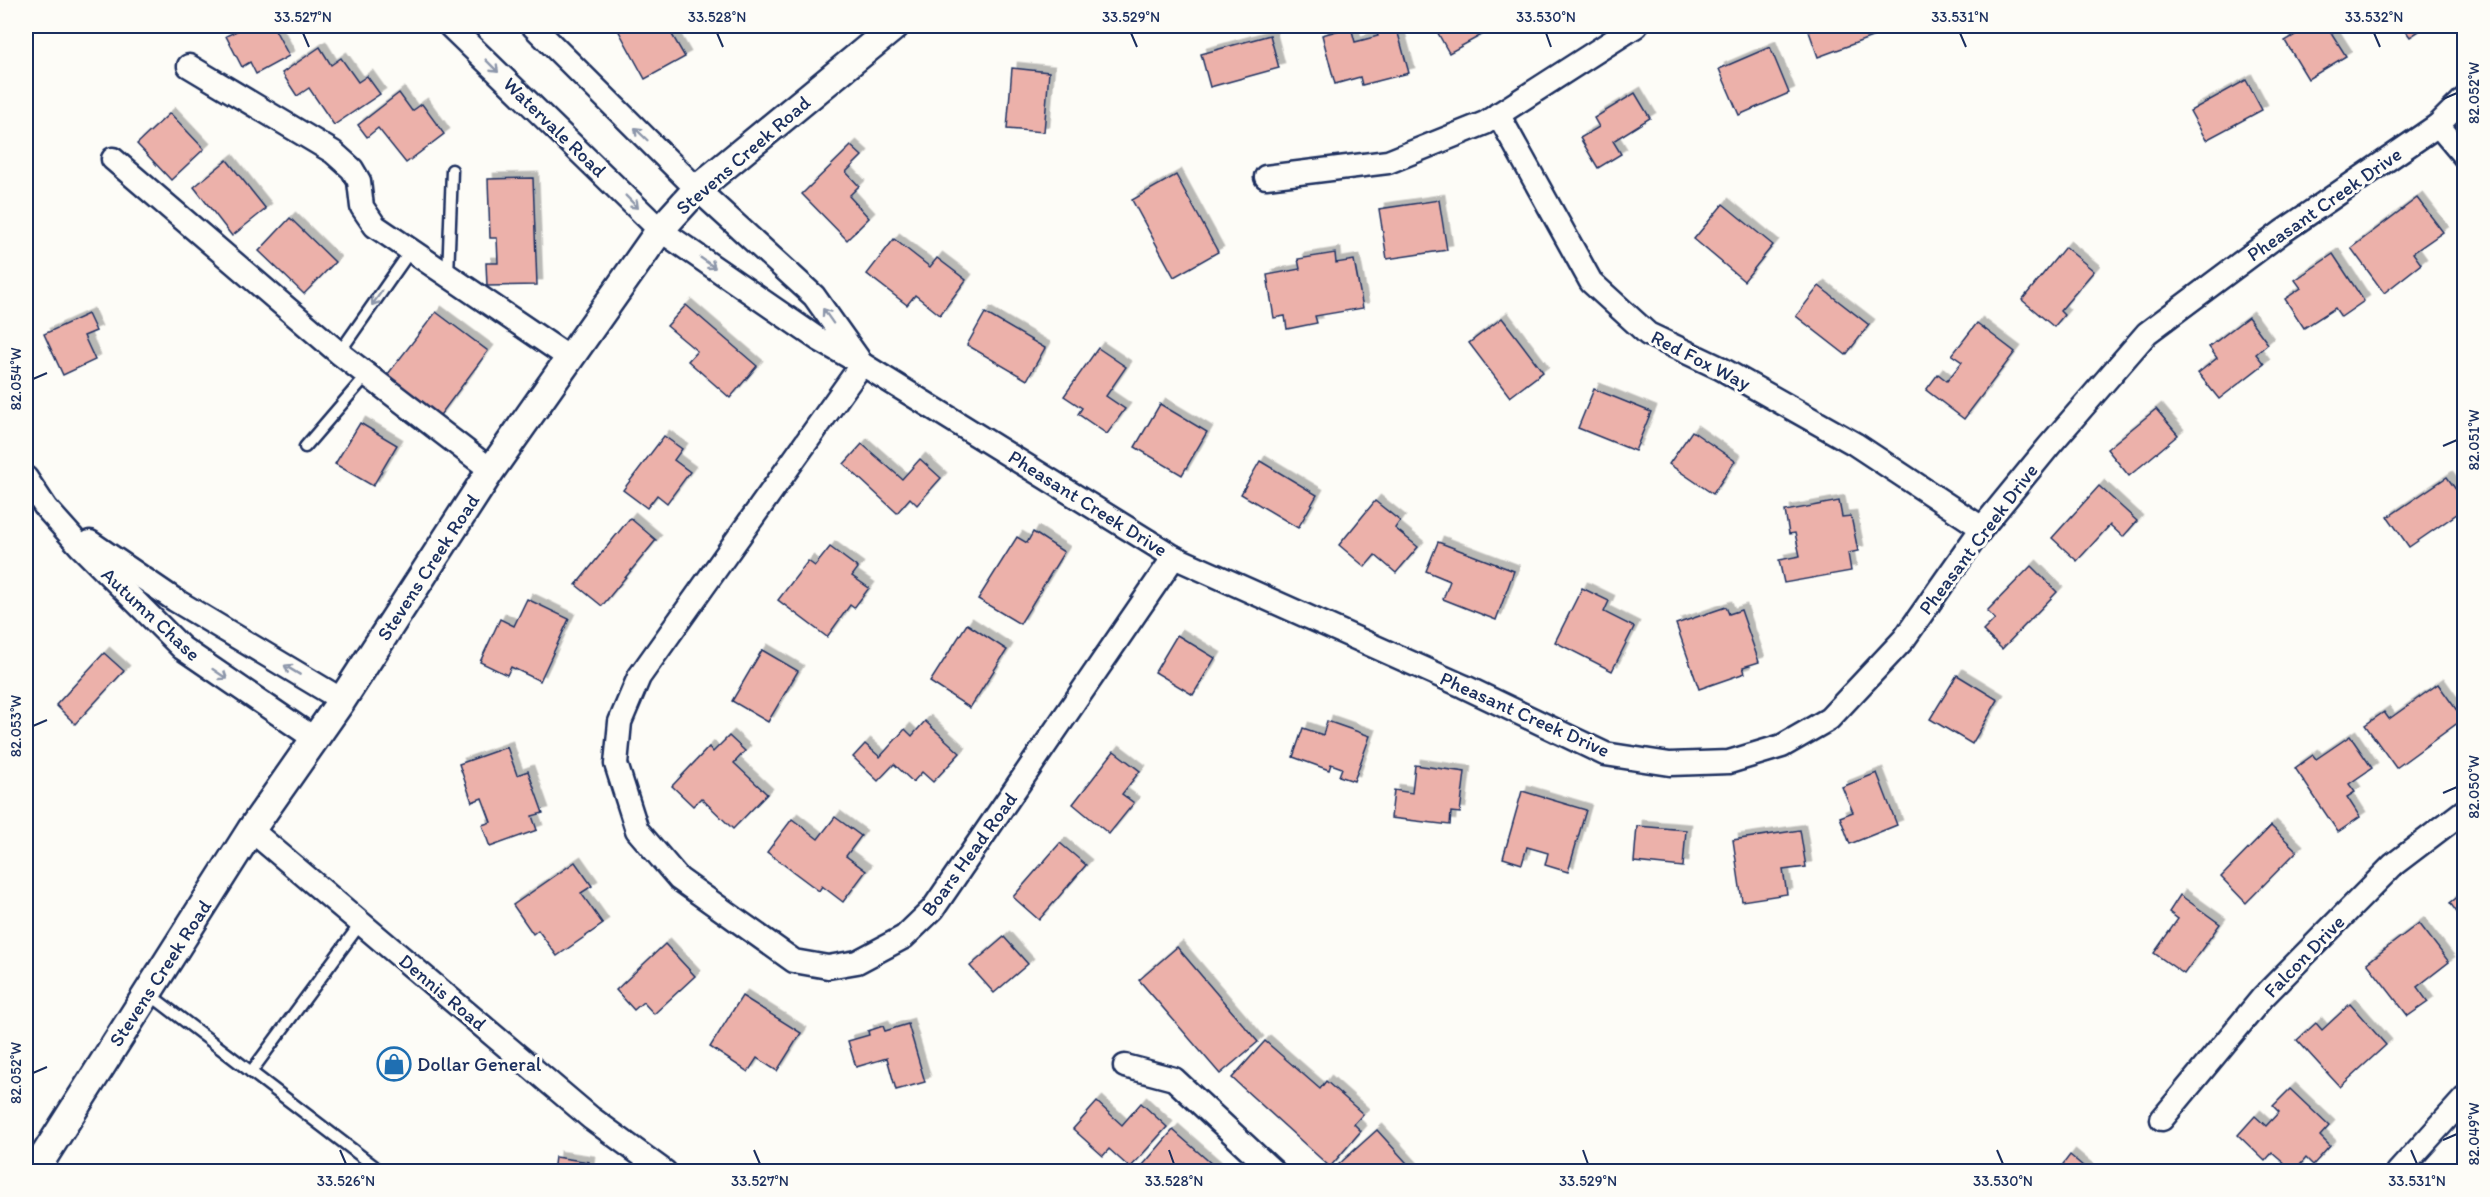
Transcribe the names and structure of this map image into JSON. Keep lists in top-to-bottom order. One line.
{"streets":{"street":["Watervale Road","Stevens Creek Road","Pheasant Creek Drive","Red Fox Way","Autumn Chase","Boars Head Road","Falcon Drive","Dennis Road"]},"crossings":[["Watervale Road","Stevens Creek Road"],["Watervale Road","Pheasant Creek Drive"],["Stevens Creek Road","Pheasant Creek Drive"],["Stevens Creek Road","Autumn Chase"],["Stevens Creek Road","Dennis Road"],["Pheasant Creek Drive","Red Fox Way"],["Pheasant Creek Drive","Boars Head Road"]],"places":{"shop":["Dollar General"]},"coordinates":["33.527°N","33.528°N","33.529°N","33.530°N","33.531°N","33.532°N","82.052°W","82.054°W","82.051°W","82.053°W","82.050°W","82.049°W","33.526°N"]}
